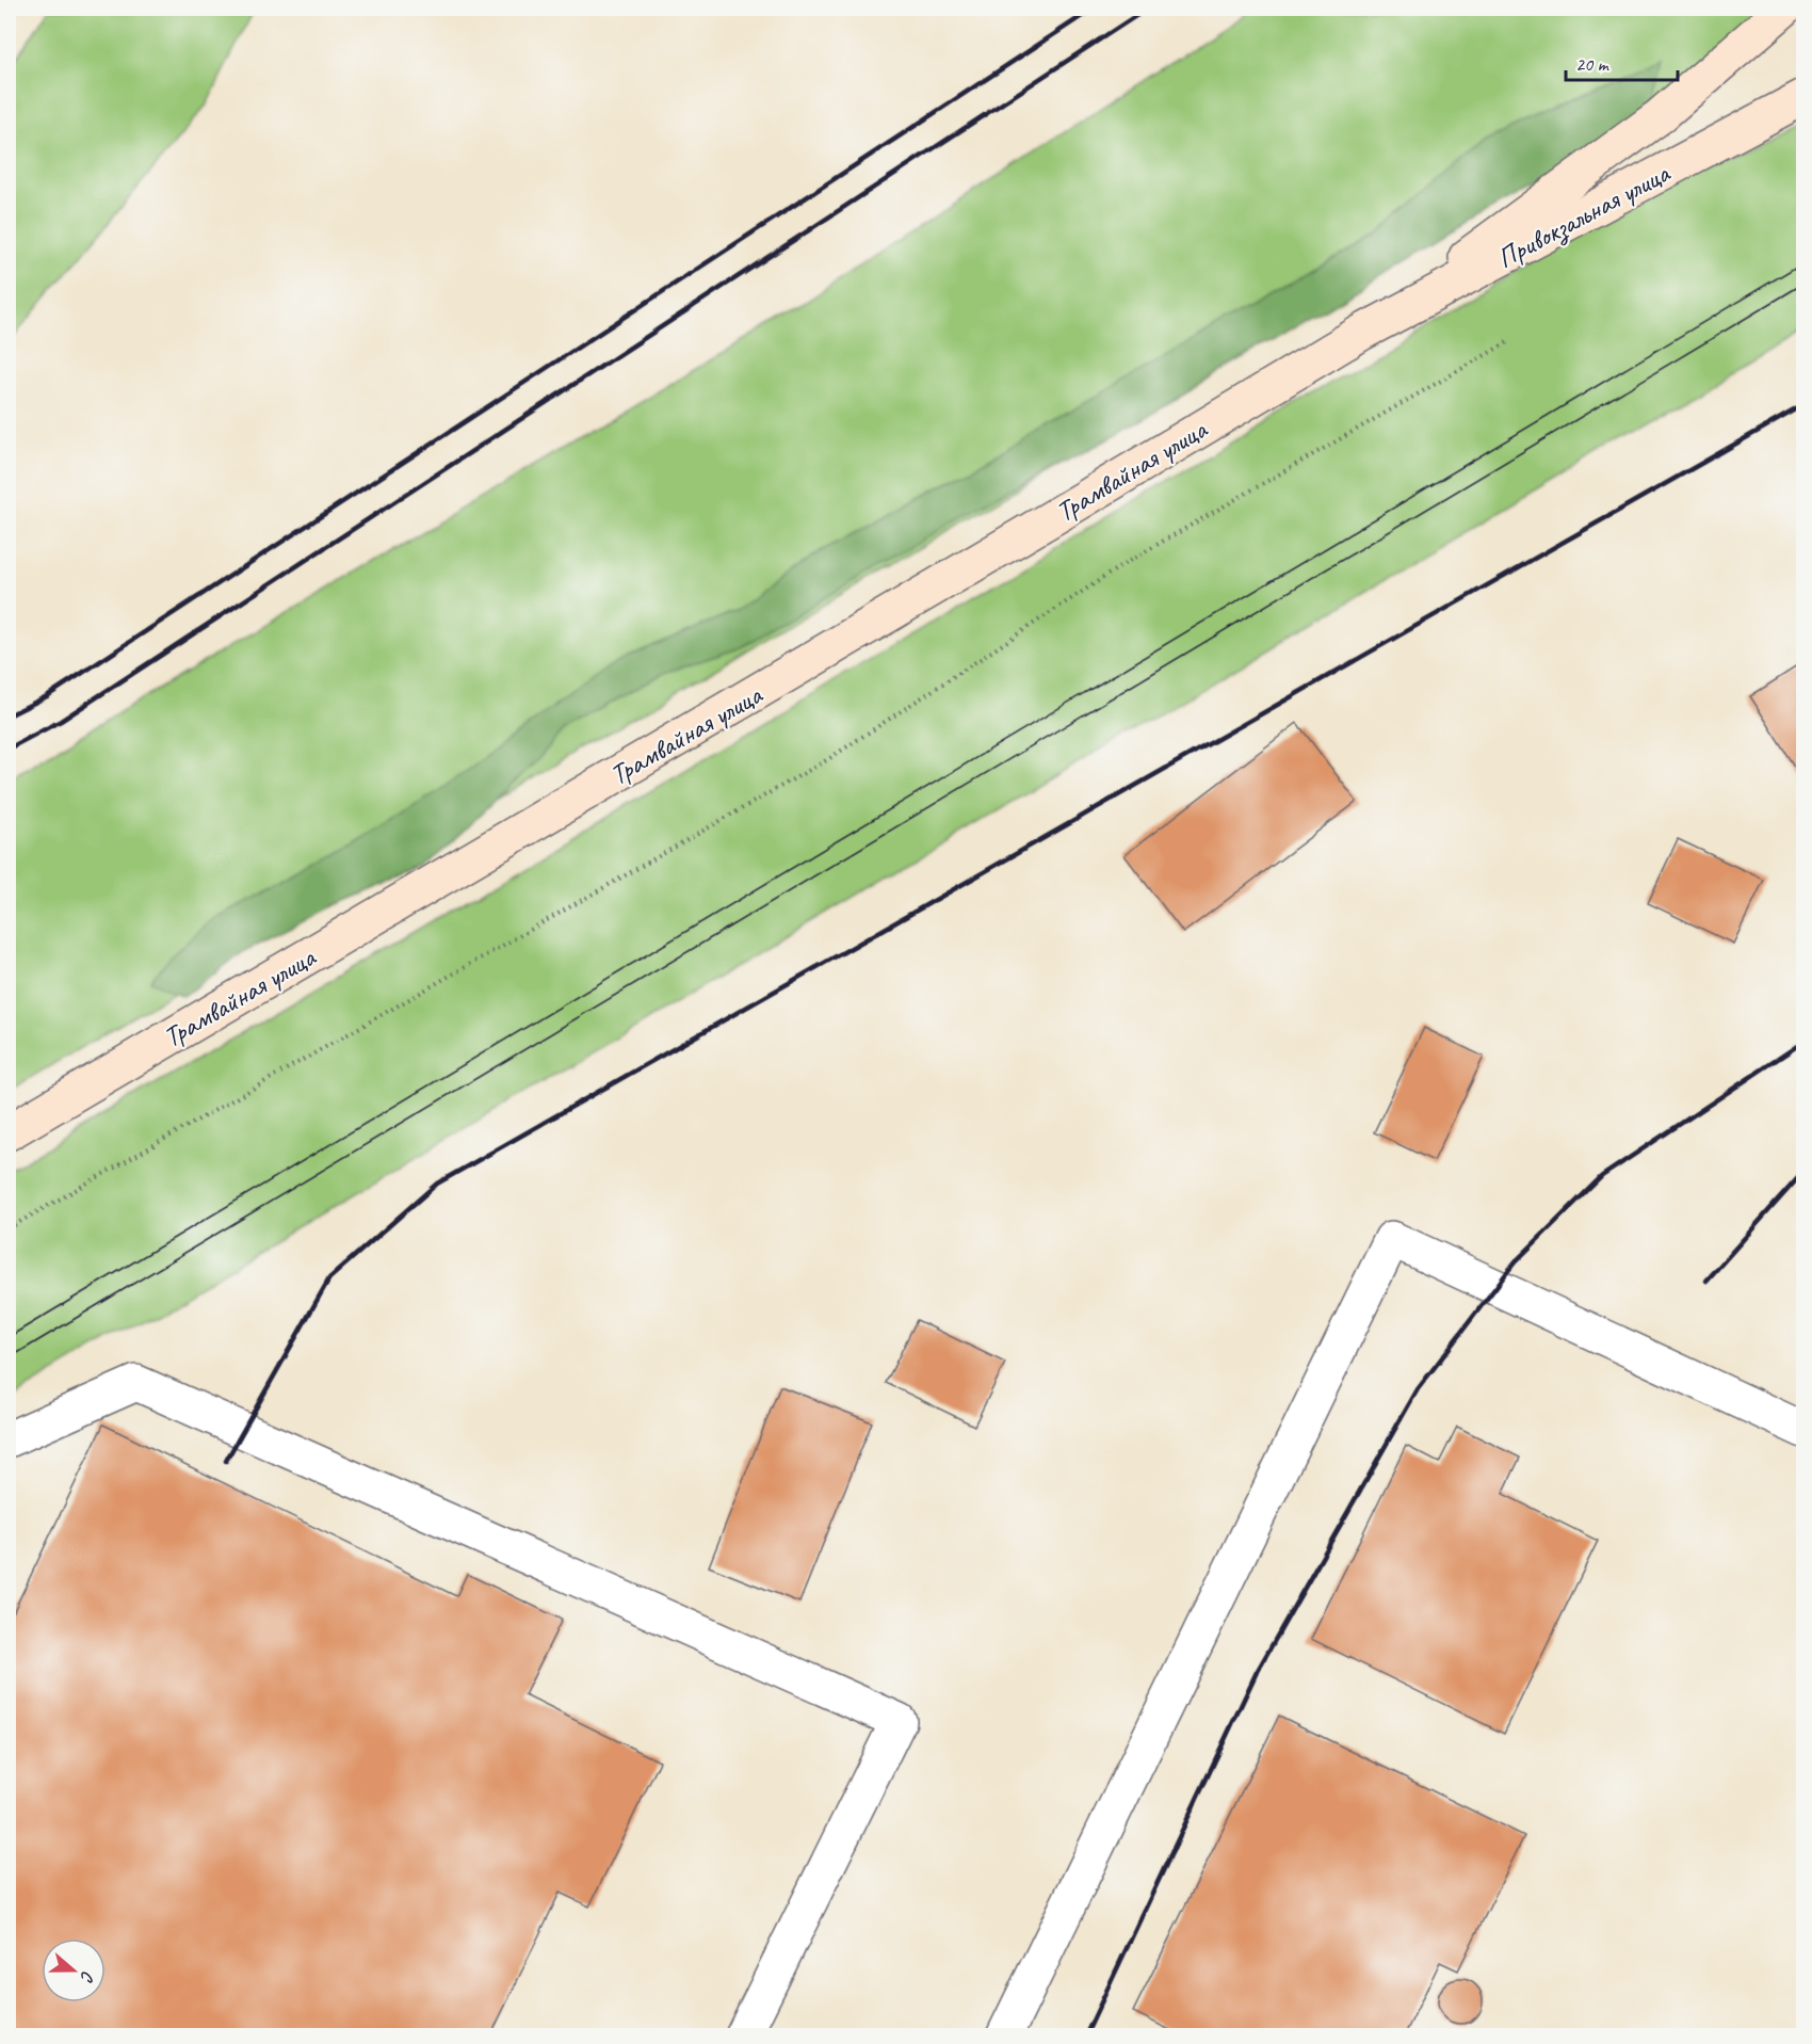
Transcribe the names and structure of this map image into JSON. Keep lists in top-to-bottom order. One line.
{"streets":{"main road":["Привокзальная улица","Трамвайная улица"]},"crossings":[["Привокзальная улица","Трамвайная улица"]],"scale_bar":"20 m","north":"right"}
